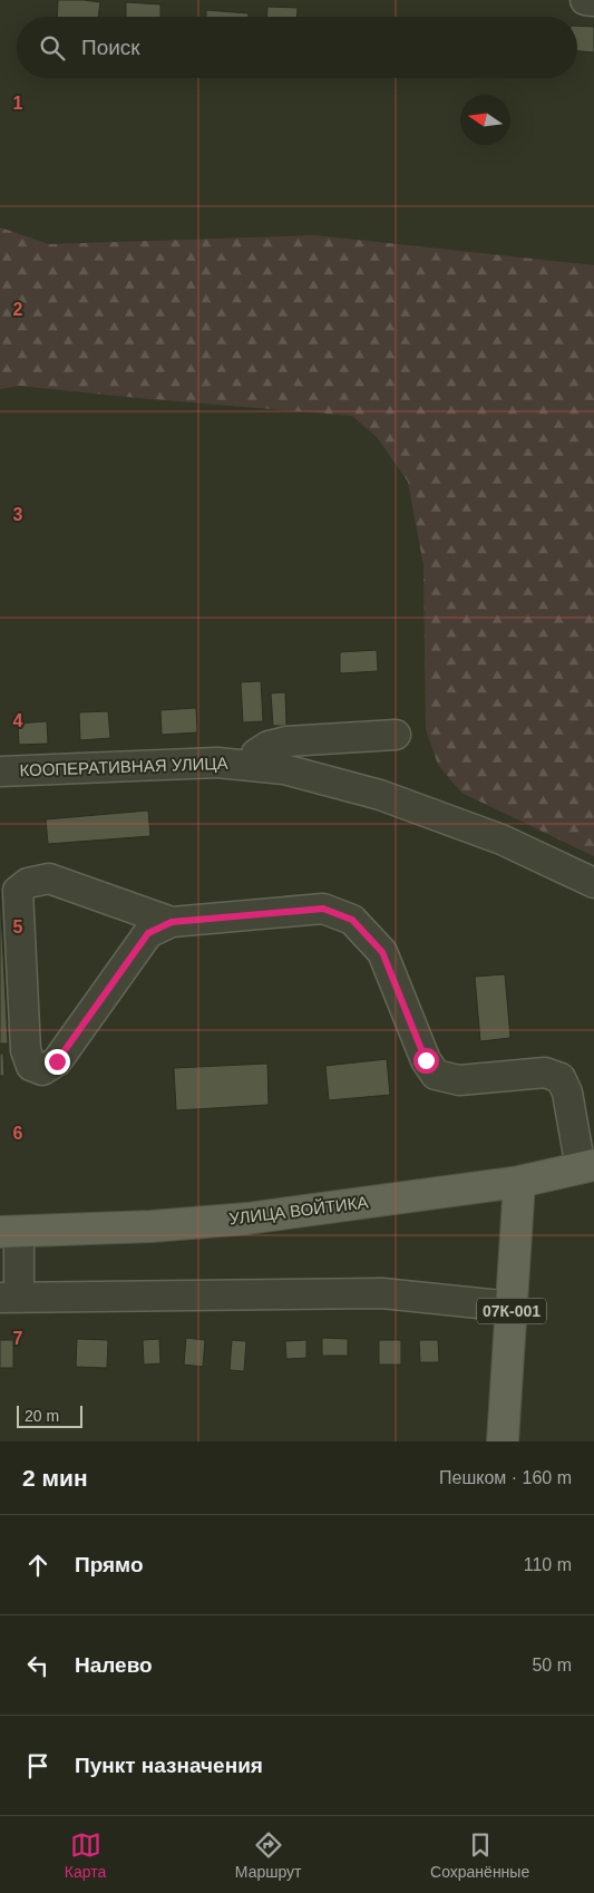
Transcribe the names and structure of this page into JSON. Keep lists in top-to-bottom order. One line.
{"streets":{"main road":["УЛИЦА ВОЙТИКА","07К-001"],"street":["КООПЕРАТИВНАЯ УЛИЦА"]},"crossings":[["УЛИЦА ВОЙТИКА","07К-001"]],"scale_bar":"20 m","north":"left","page":{"search":"Поиск","scale":"20 m","heading":["2 мин","Пешком · 160 m"],"list":[["Прямо","110 m"],["Налево","50 m"],"Пункт назначения"],"nav":["Карта","Маршрут","Сохранённые"]},"grid":{"rows":["1","2","3","4","5","6","7"]}}
